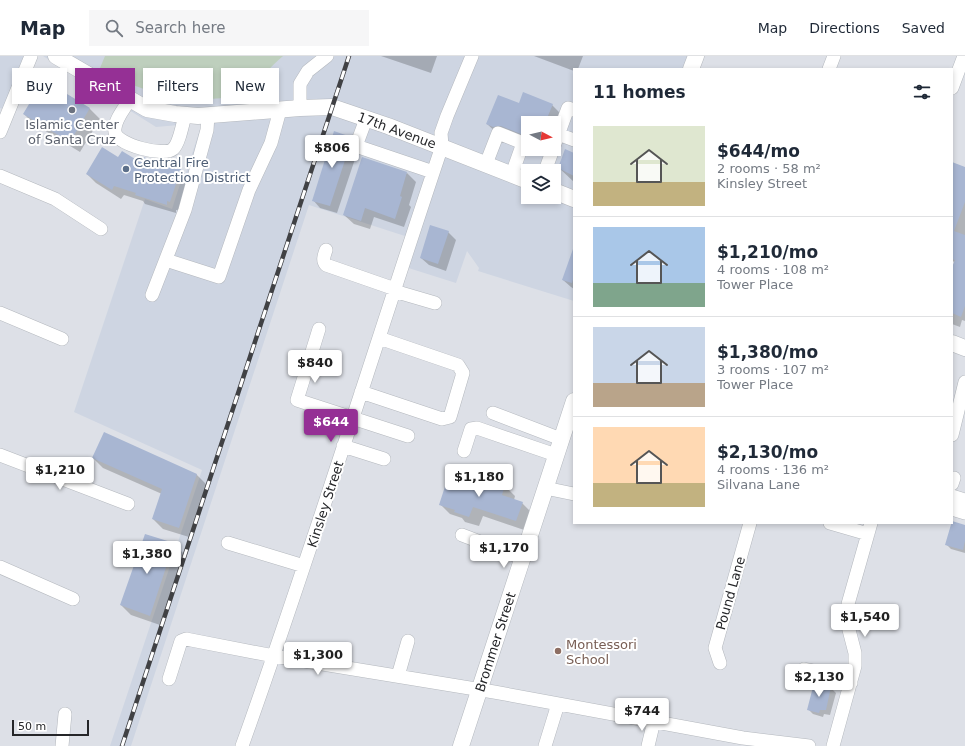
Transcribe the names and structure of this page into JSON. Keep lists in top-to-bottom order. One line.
{"streets":{"main road":["17th Avenue","Brommer Street"],"street":["Kinsley Street","Pound Lane"]},"crossings":[["17th Avenue","Kinsley Street"]],"places":["Islamic Center of Santa Cruz","Central Fire Protection District","Montessori School"],"scale_bar":"50 m","north":"right","page":{"header":"Map","search":"Search here","nav":["Map","Directions","Saved"],"chip":["Buy","Rent","Filters","New"],"heading":"11 homes","list":[{"name":"$644/mo","note":"2 rooms · 58 m² · Kinsley Street"},{"name":"$1,210/mo","note":"4 rooms · 108 m² · Tower Place"},{"name":"$1,380/mo","note":"3 rooms · 107 m² · Tower Place"},{"name":"$2,130/mo","note":"4 rooms · 136 m² · Silvana Lane"}],"price":["$806","$840","$644","$1,210","$1,180","$1,170","$1,380","$1,540","$1,300","$2,130","$744"],"scale":"50 m"}}
